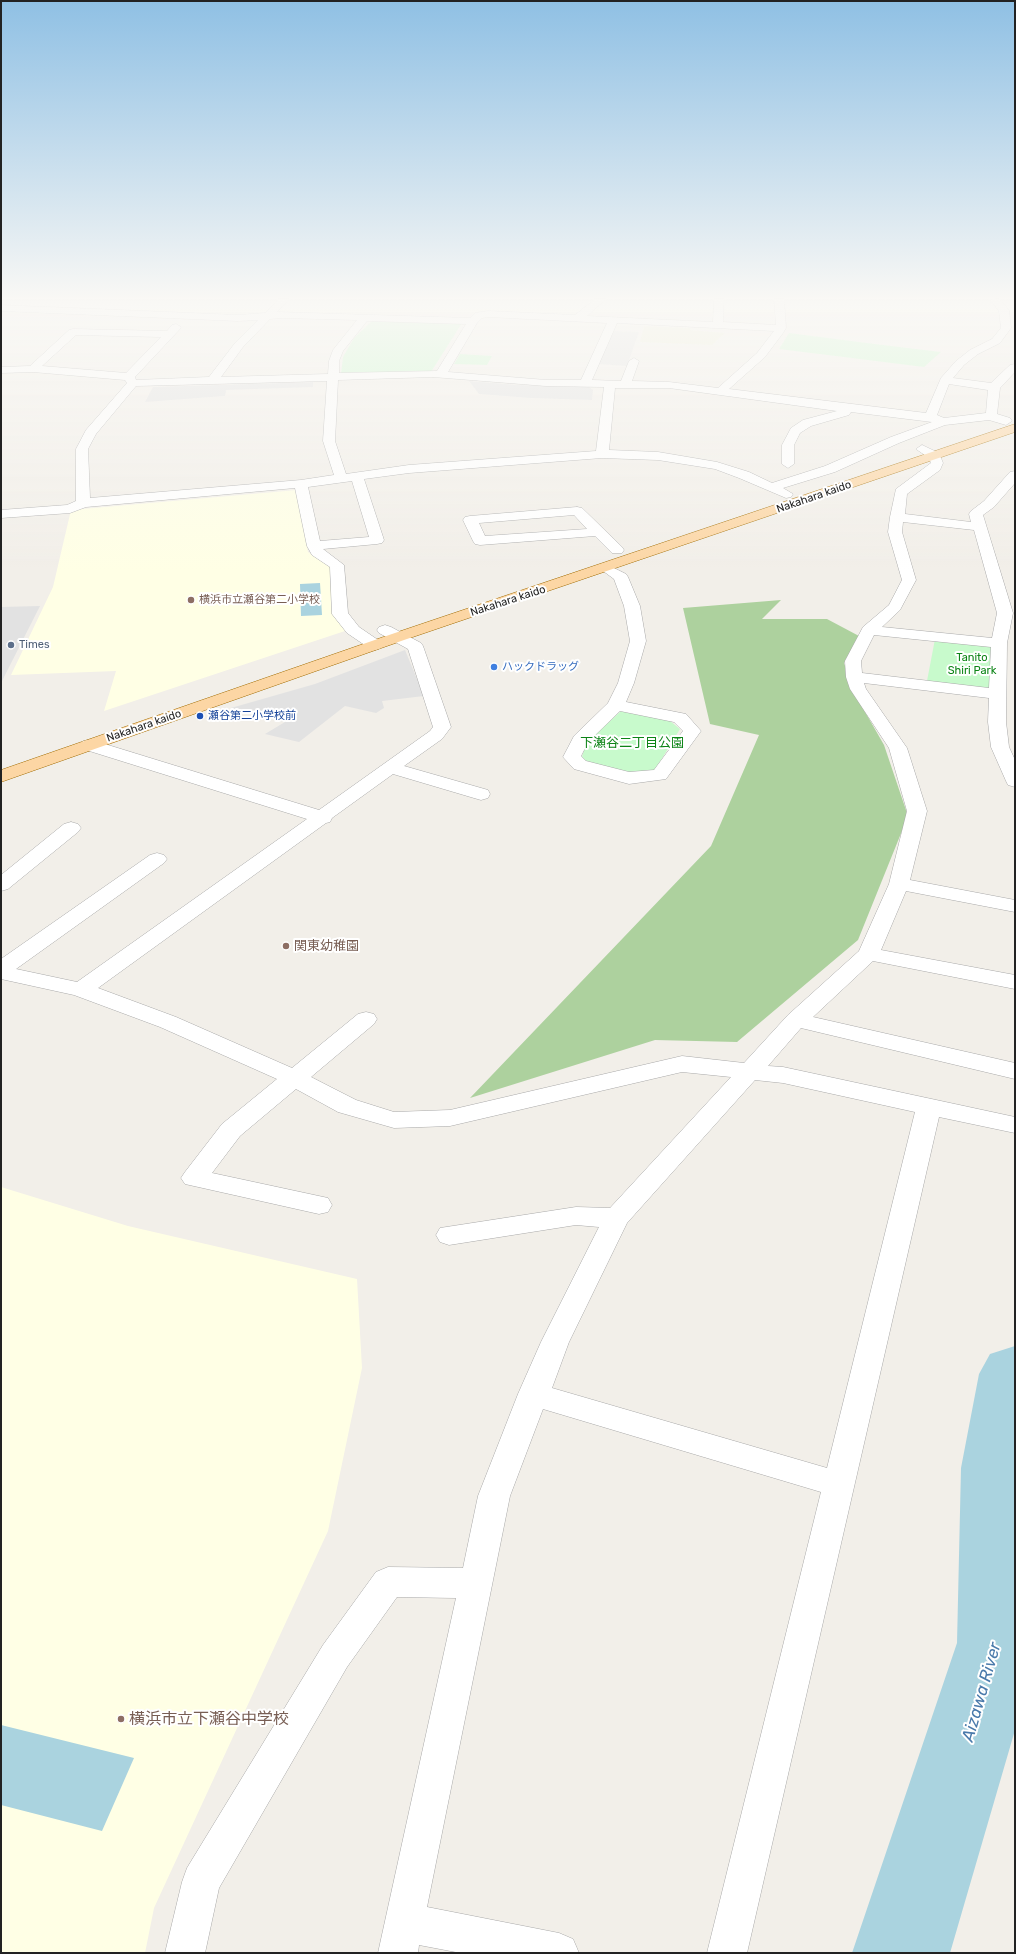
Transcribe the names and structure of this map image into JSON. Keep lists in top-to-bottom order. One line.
{"streets":{"main road":["Nakahara kaido"]},"water":["Aizawa River"],"parks":["Tanito Shiri Park","下瀬谷二丁目公園"],"places":["横浜市立瀬谷第二小学校","Times","ハックドラッグ","瀬谷第二小学校前","関東幼稚園","横浜市立下瀬谷中学校"]}
